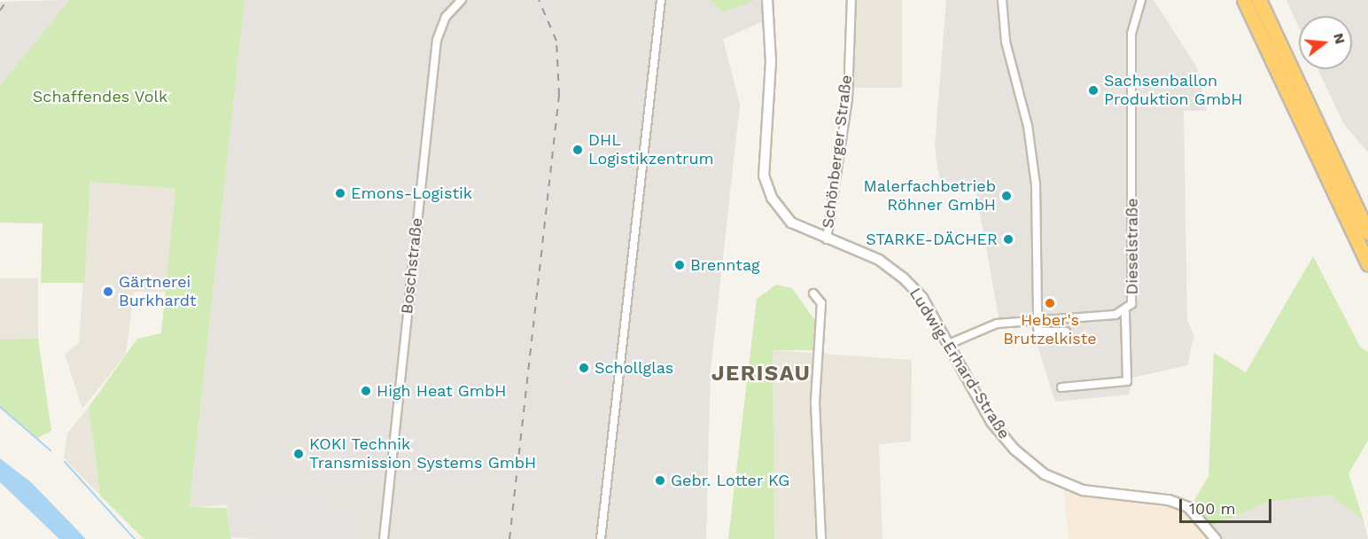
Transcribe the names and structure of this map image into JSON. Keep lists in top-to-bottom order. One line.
{"streets":{"street":["Schönberger Straße","Dieselstraße","Boschstraße","Ludwig-Erhard-Straße"]},"crossings":[["Schönberger Straße","Ludwig-Erhard-Straße"],["Dieselstraße","Ludwig-Erhard-Straße"]],"districts":["JERISAU"],"parks":["Schaffendes Volk"],"places":["Sachsenballon Produktion GmbH","DHL Logistikzentrum","Emons-Logistik","Malerfachbetrieb Röhner GmbH","STARKE-DÄCHER","Brenntag","Gärtnerei Burkhardt","Heber's Brutzelkiste","Schollglas","High Heat GmbH","KOKI Technik Transmission Systems GmbH","Gebr. Lotter KG"],"scale_bar":"100 m","north":"right"}
